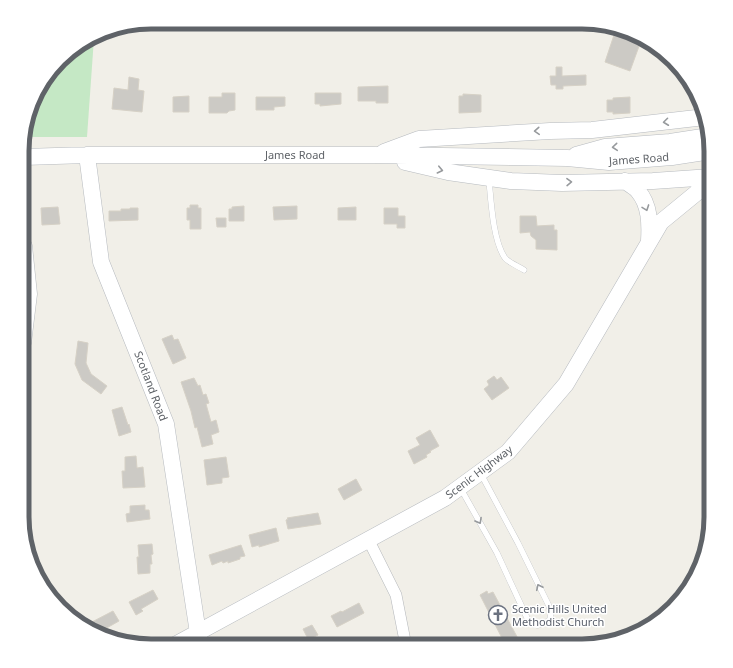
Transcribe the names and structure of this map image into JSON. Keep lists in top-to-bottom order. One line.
{"streets":{"main road":["James Road","Scotland Road","Scenic Highway"]},"crossings":[["James Road","Scotland Road"],["Scotland Road","Scenic Highway"]],"places":{"church":["Scenic Hills United Methodist Church"]}}
